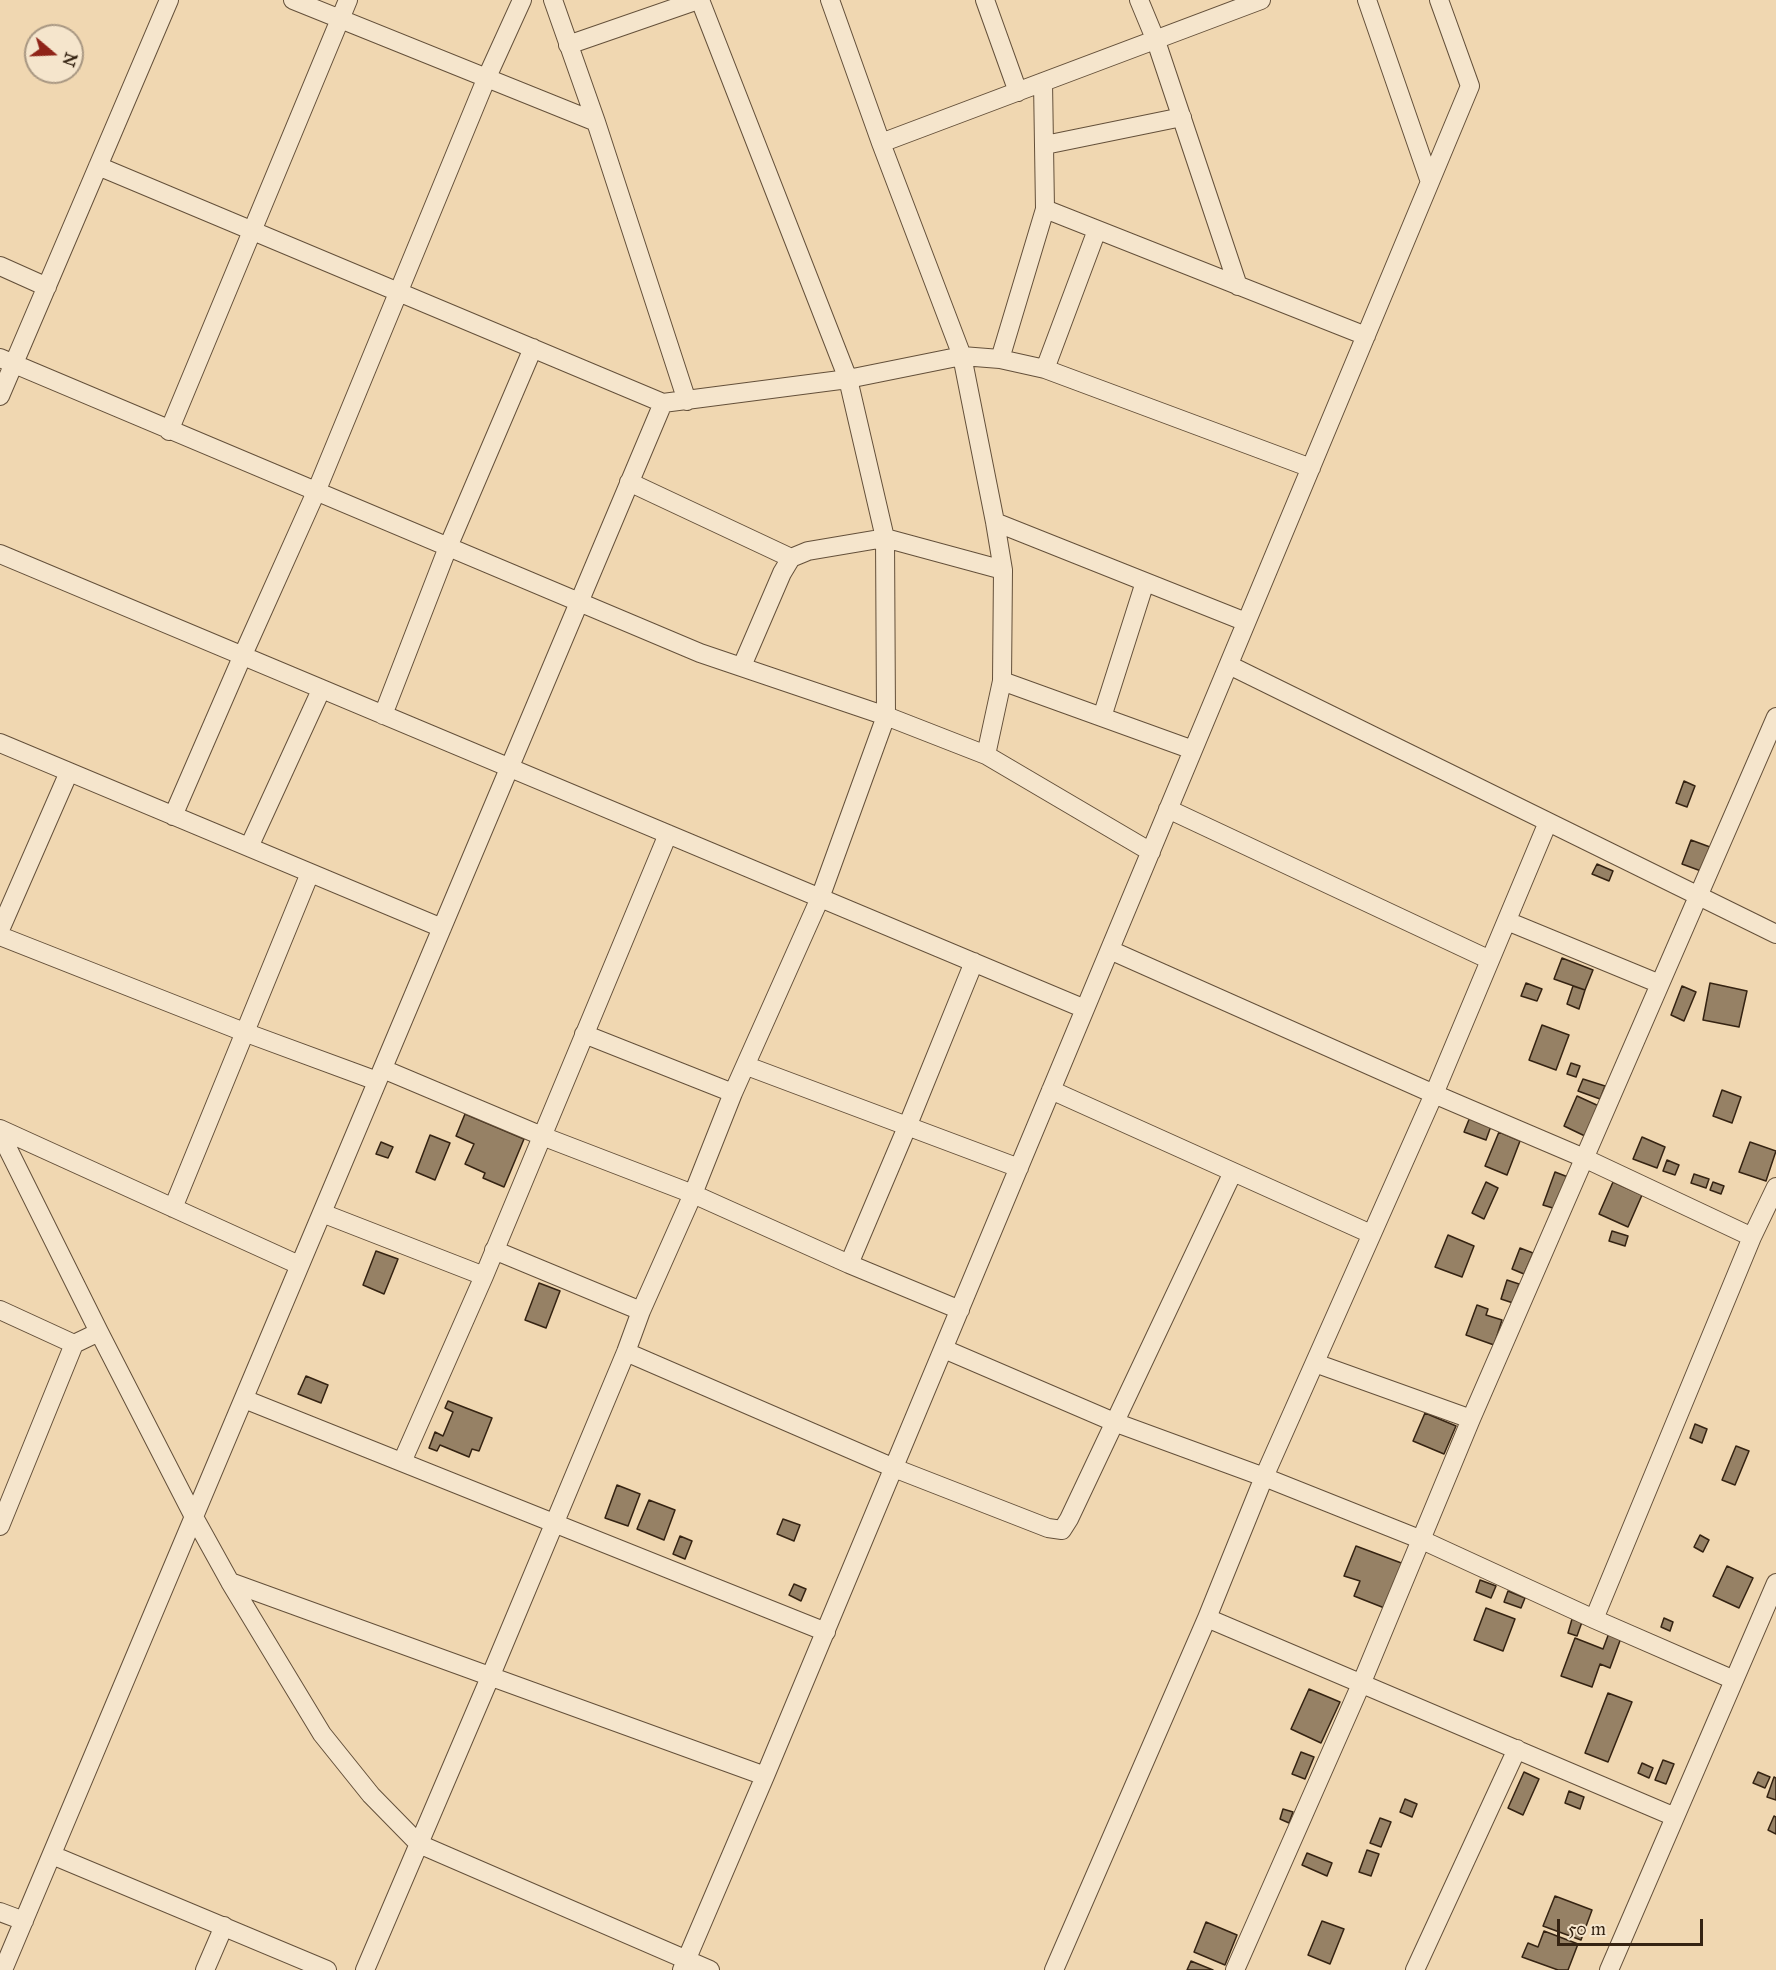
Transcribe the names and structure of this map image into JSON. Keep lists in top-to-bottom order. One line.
{"scale_bar":"50 m","north":"right"}
